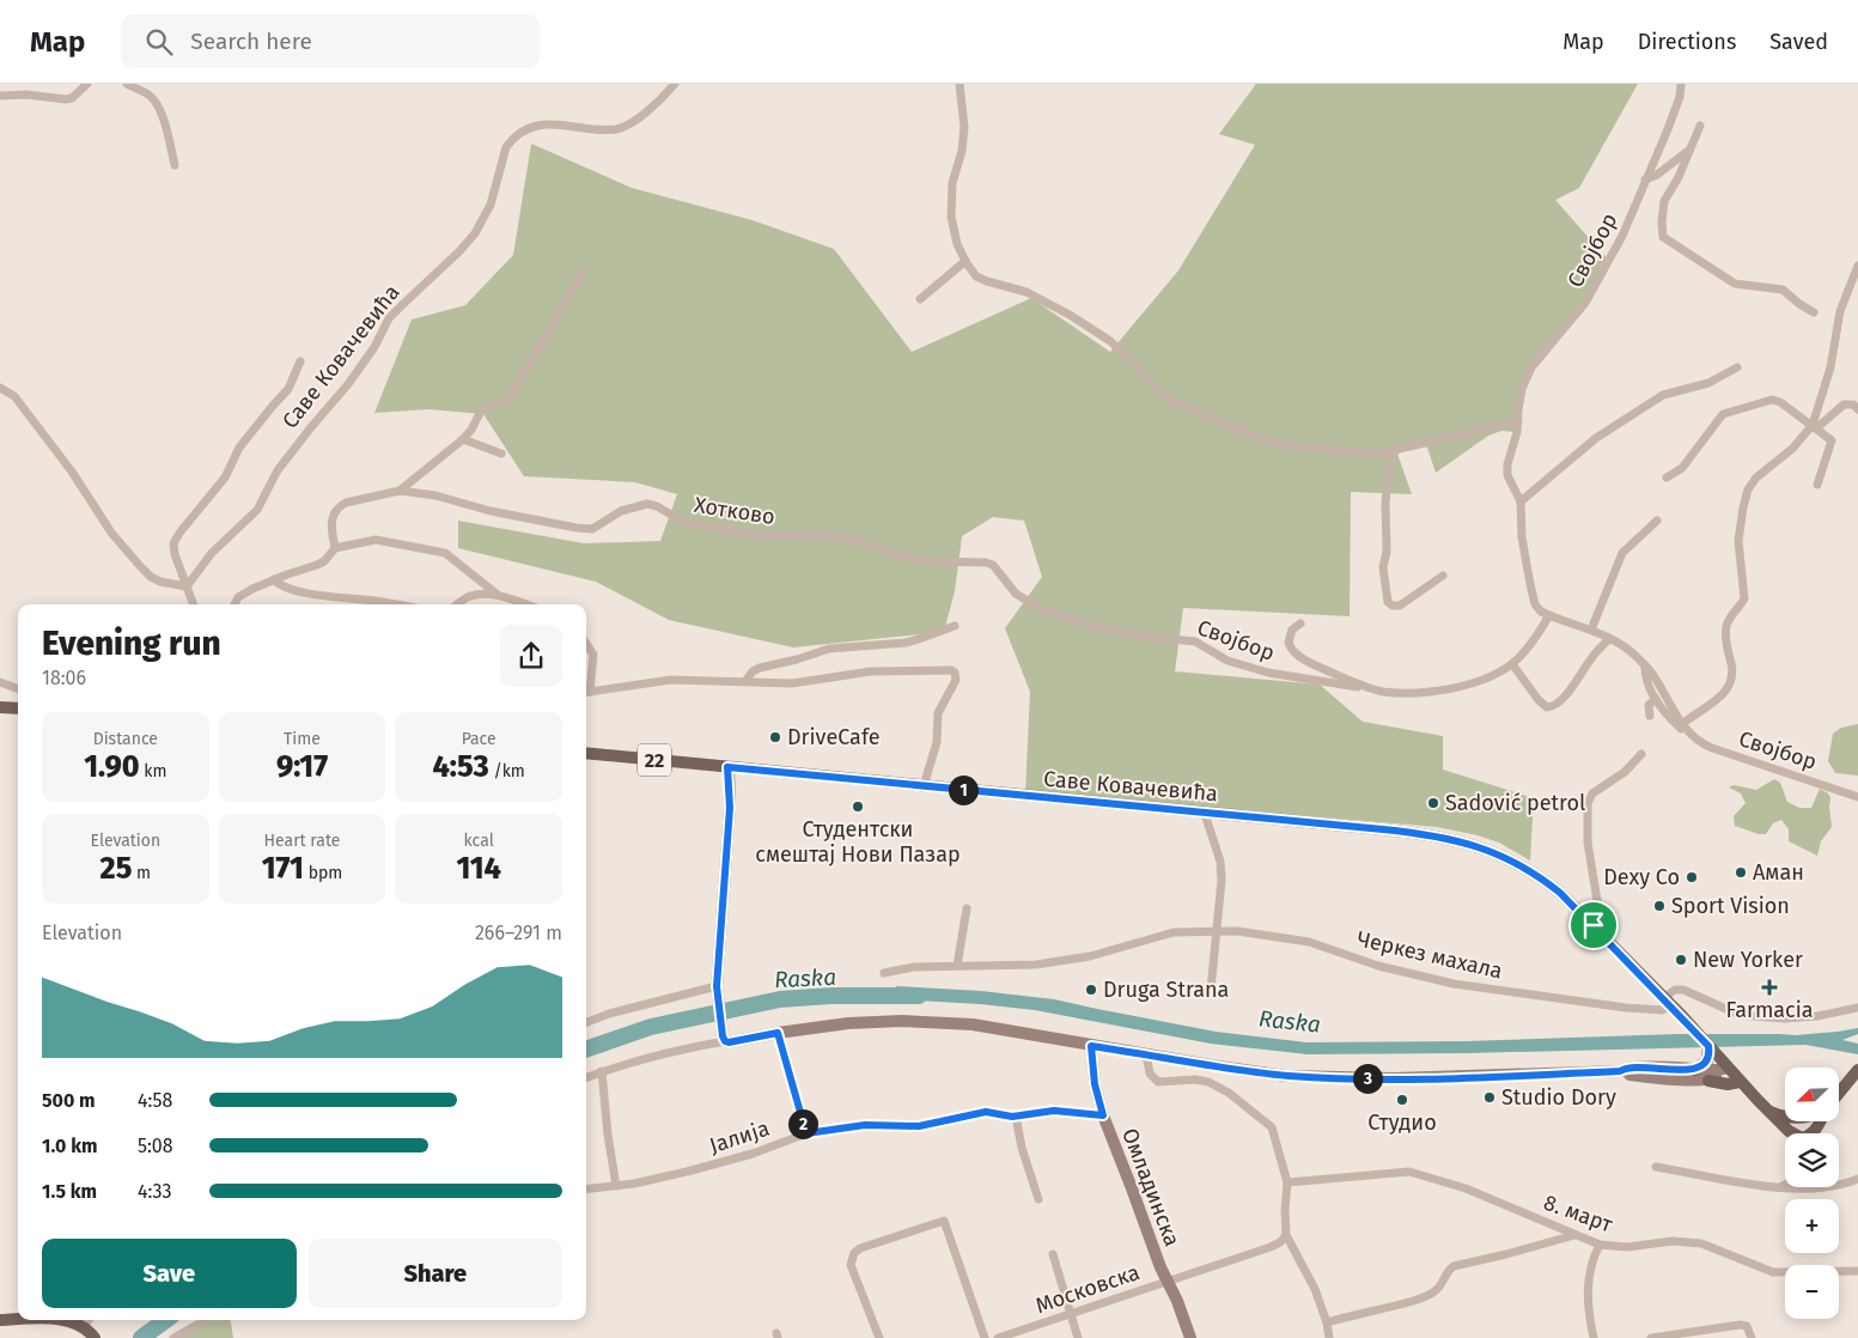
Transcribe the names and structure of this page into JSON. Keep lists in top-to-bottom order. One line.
{"streets":{"main road":["Саве Ковачевића","22"],"street":["Својбор","Хотково","Черкез махала","Јалија","Омладинска","8. март","Московска"]},"crossings":[["Својбор","Хотково"],["Саве Ковачевића","22"],["Саве Ковачевића","Черкез махала"],["Јалија","Омладинска"],["Омладинска","Московска"]],"water":["Raska"],"places":{"other":["DriveCafe","Sadović petrol","Студентски смештај Нови Пазар","Аман","Dexy Co","Sport Vision","New Yorker","Druga Strana","Studio Dory","Студио"],"health":["Farmacia"]},"north":"bottom left","page":{"header":"Map","search":"Search here","nav":["Map","Directions","Saved"],"heading":["Evening run","18:06"],"stats":[["Distance","1.90 km"],["Time","9:17"],["Pace","4:53 /km"],["Elevation","25 m"],["Heart rate","171 bpm"],["kcal","114"]],"pins":["1","3","2"],"chart":["Elevation","266–291 m"],"map_buttons":["+","−"],"list":[{"name":"500 m","note":"4:58"},{"name":"1.0 km","note":"5:08"},{"name":"1.5 km","note":"4:33"}],"buttons":["Save","Share"]}}
